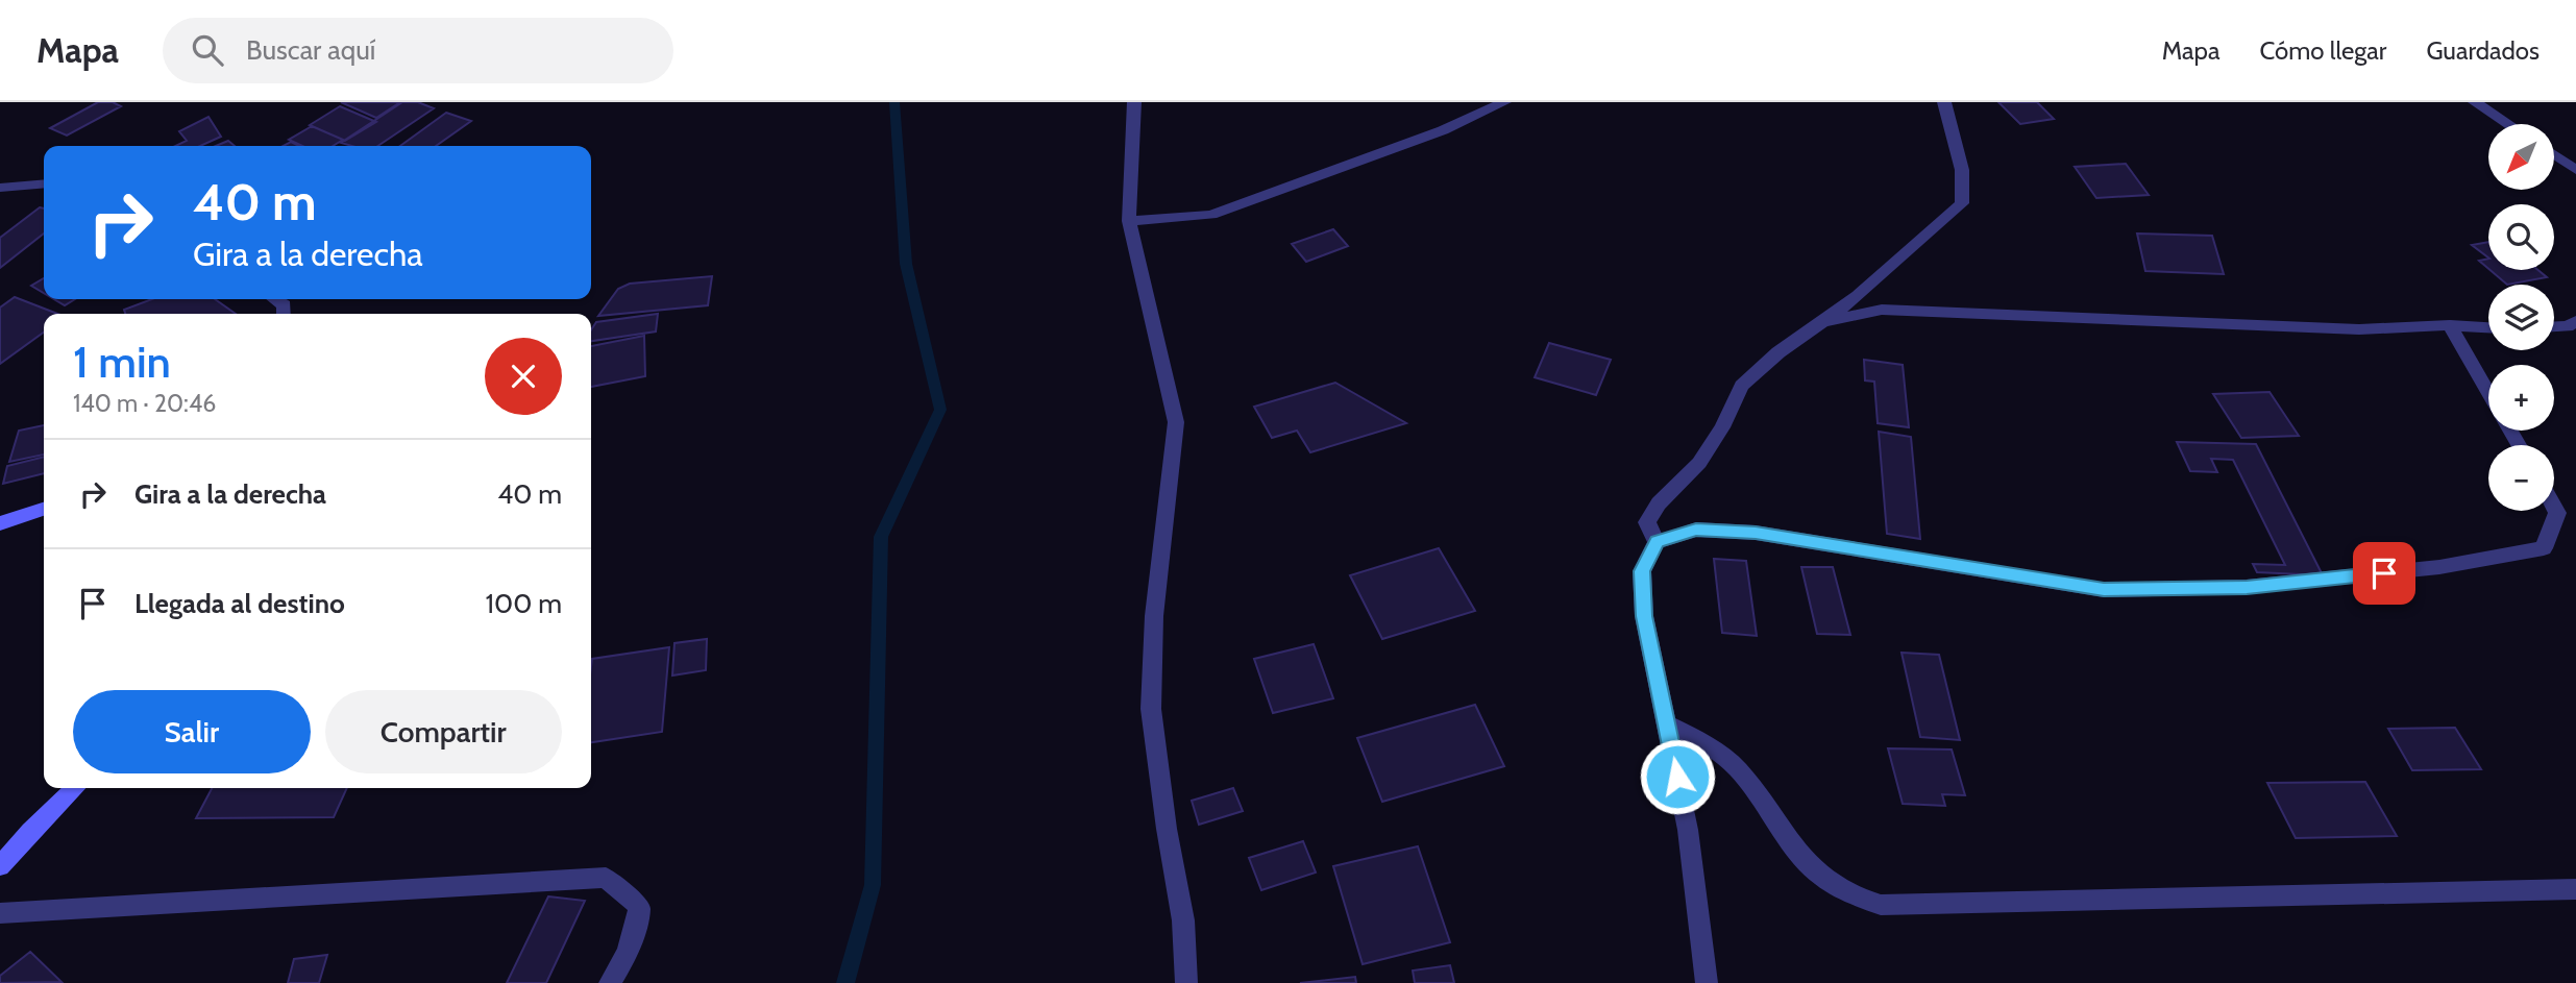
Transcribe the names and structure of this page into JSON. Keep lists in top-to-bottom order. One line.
{"north":"bottom left","page":{"header":"Mapa","search":"Buscar aquí","nav":["Mapa","Cómo llegar","Guardados"],"map_buttons":["+","−"],"turn":["40 m","Gira a la derecha"],"heading":["1 min","140 m · 20:46"],"list":[{"name":"Gira a la derecha","value":"40 m"},{"name":"Llegada al destino","value":"100 m"}],"buttons":["Salir","Compartir"]}}
